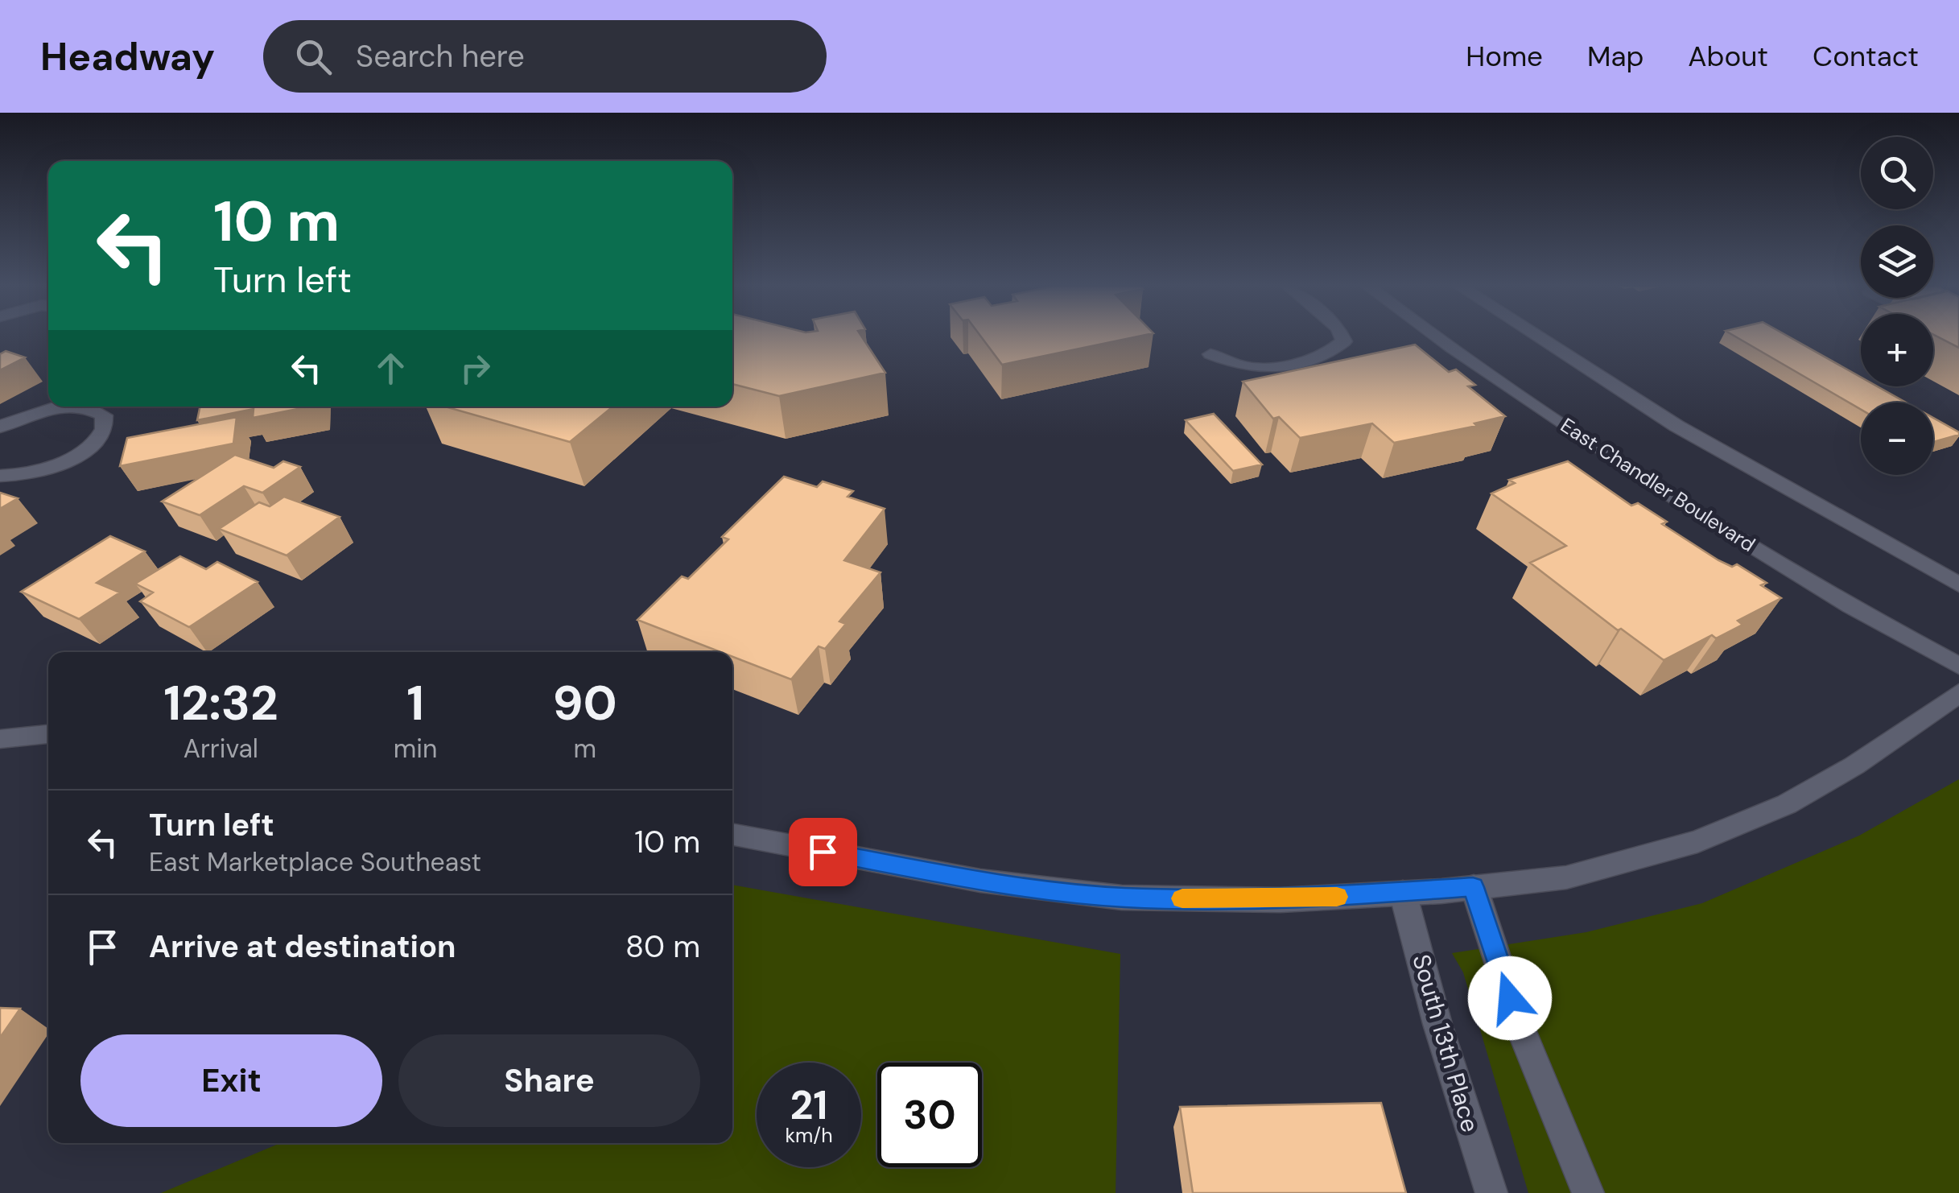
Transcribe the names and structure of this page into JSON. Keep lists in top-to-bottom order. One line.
{"streets":{"street":["East Chandler Boulevard","South 13th Place"]},"page":{"header":"Headway","search":"Search here","nav":["Home","Map","About","Contact"],"map_buttons":["+","−"],"turn":["10 m","Turn left"],"eta":["12:32","Arrival","1","min","90","m"],"list":[{"name":"Turn left","note":"East Marketplace Southeast","value":"10 m"},{"name":"Arrive at destination","value":"80 m"}],"buttons":["Exit","Share"],"speed":"21 km/h","limit":"30"}}
